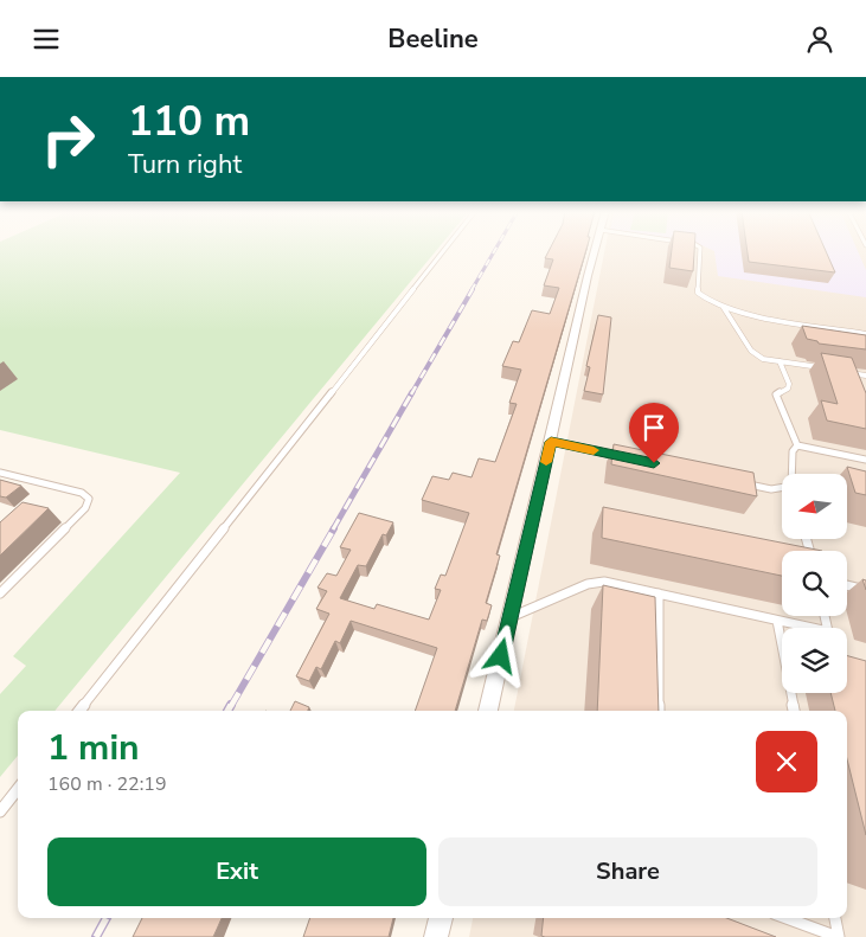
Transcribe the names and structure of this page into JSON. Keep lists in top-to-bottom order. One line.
{"north":"left","page":{"header":"Beeline","turn":["110 m","Turn right"],"heading":["1 min","160 m · 22:19"],"buttons":["Exit","Share"]}}
